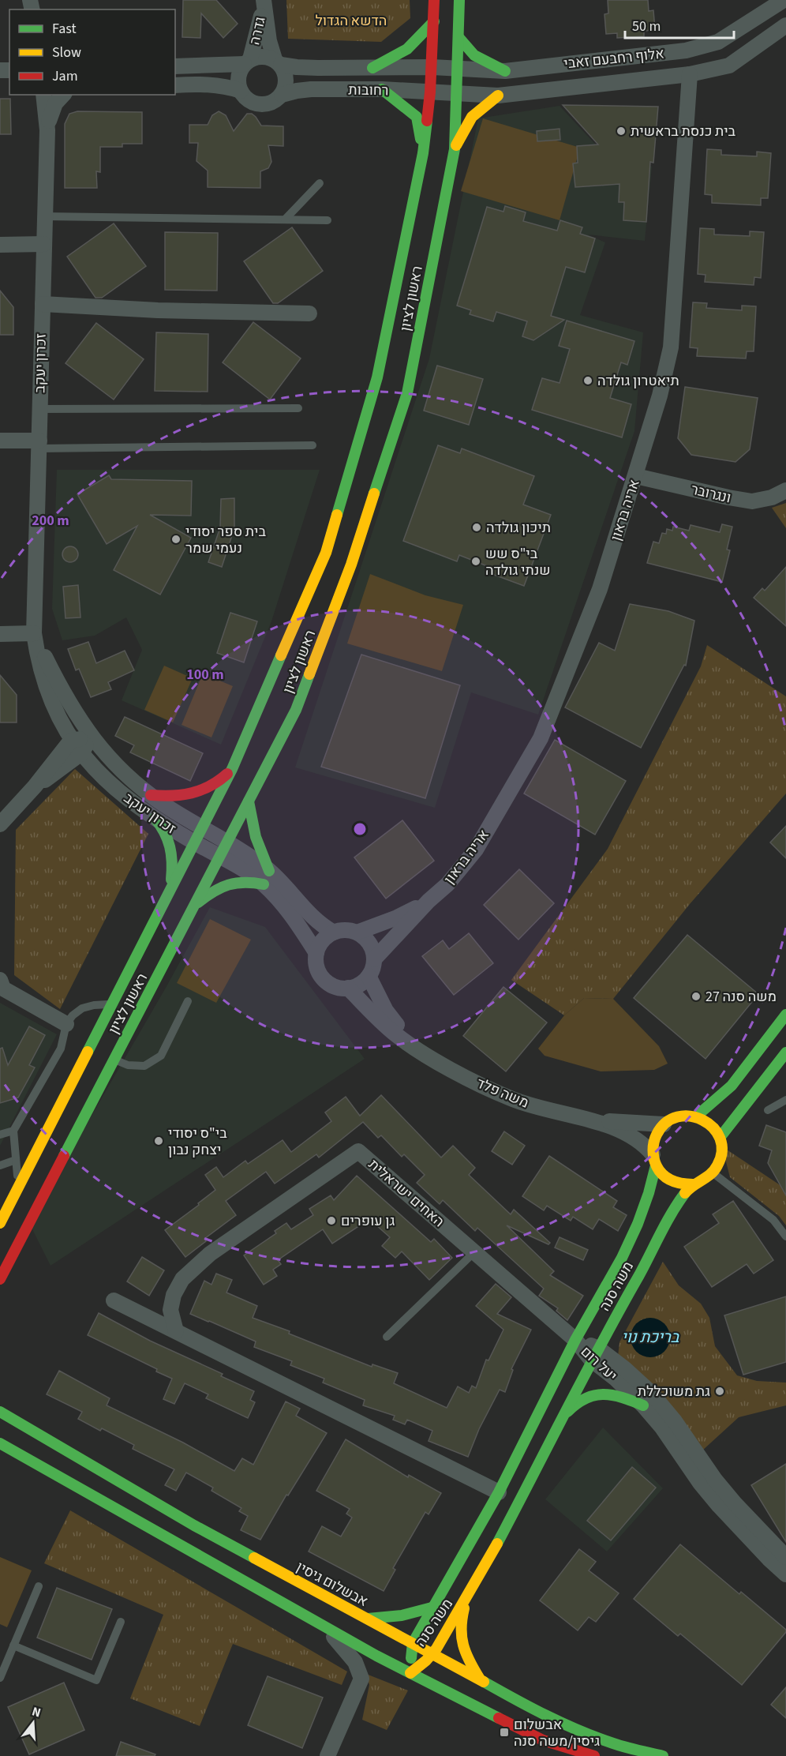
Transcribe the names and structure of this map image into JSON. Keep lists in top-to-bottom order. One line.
{"streets":{"main road":["ראשון לציון","משה סנה","אבשלום גיסין"],"street":["גדרה","אלוף רחבעם זאבי","רחובות","זכרון יעקב","ונגרובר","אריה בראון","משה פלד","האחים ישראלית","יעל רום"]},"crossings":[["גדרה","רחובות"],["אלוף רחבעם זאבי","רחובות"],["אלוף רחבעם זאבי","ראשון לציון"],["אלוף רחבעם זאבי","אריה בראון"],["רחובות","ראשון לציון"],["ראשון לציון","זכרון יעקב"],["זכרון יעקב","אריה בראון"],["זכרון יעקב","משה פלד"],["ונגרובר","אריה בראון"],["אריה בראון","משה פלד"],["משה פלד","משה סנה"],["האחים ישראלית","משה סנה"],["האחים ישראלית","יעל רום"],["משה סנה","יעל רום"],["משה סנה","אבשלום גיסין"]],"water":["בריכת נוי"],"parks":["הדשא הגדול"],"places":{"other":["בית כנסת בראשית","תיאטרון גולדה","תיכון גולדה","בית ספר יסודי נעמי שמר","בי\"ס שש שנתי גולדה","משה סנה 27","בי\"ס יסודי יצחק נבון","גן עופרים","גת משוכללת"],"transit":["אבשלום גיסין/משה סנה"]},"legend":["Fast","Slow","Jam"],"scale_bar":"50 m","north":"top","rings":["200 m","100 m"]}
